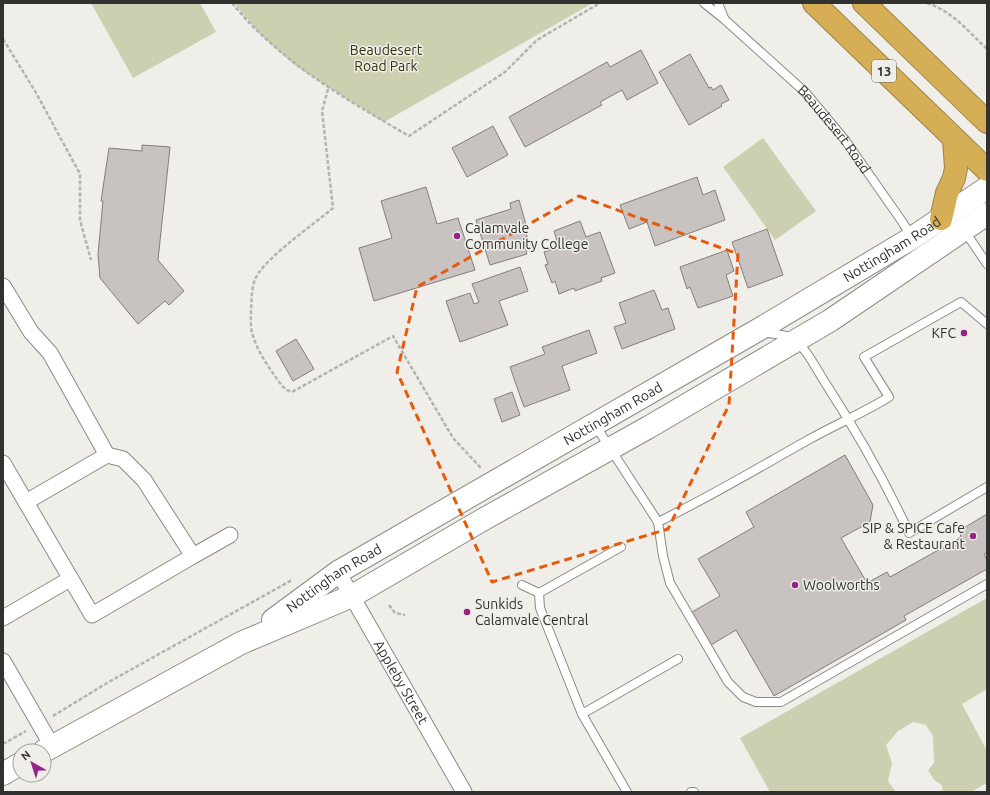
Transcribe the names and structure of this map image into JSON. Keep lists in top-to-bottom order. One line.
{"streets":{"highway":["13"],"street":["Nottingham Road","Appleby Street"],"lane":["Beaudesert Road"]},"crossings":[["Beaudesert Road","Nottingham Road"],["Nottingham Road","Appleby Street"]],"parks":["Beaudesert Road Park"],"places":["Calamvale Community College","KFC","SIP & SPICE Cafe & Restaurant","Woolworths","Sunkids Calamvale Central"],"north":"top left"}
